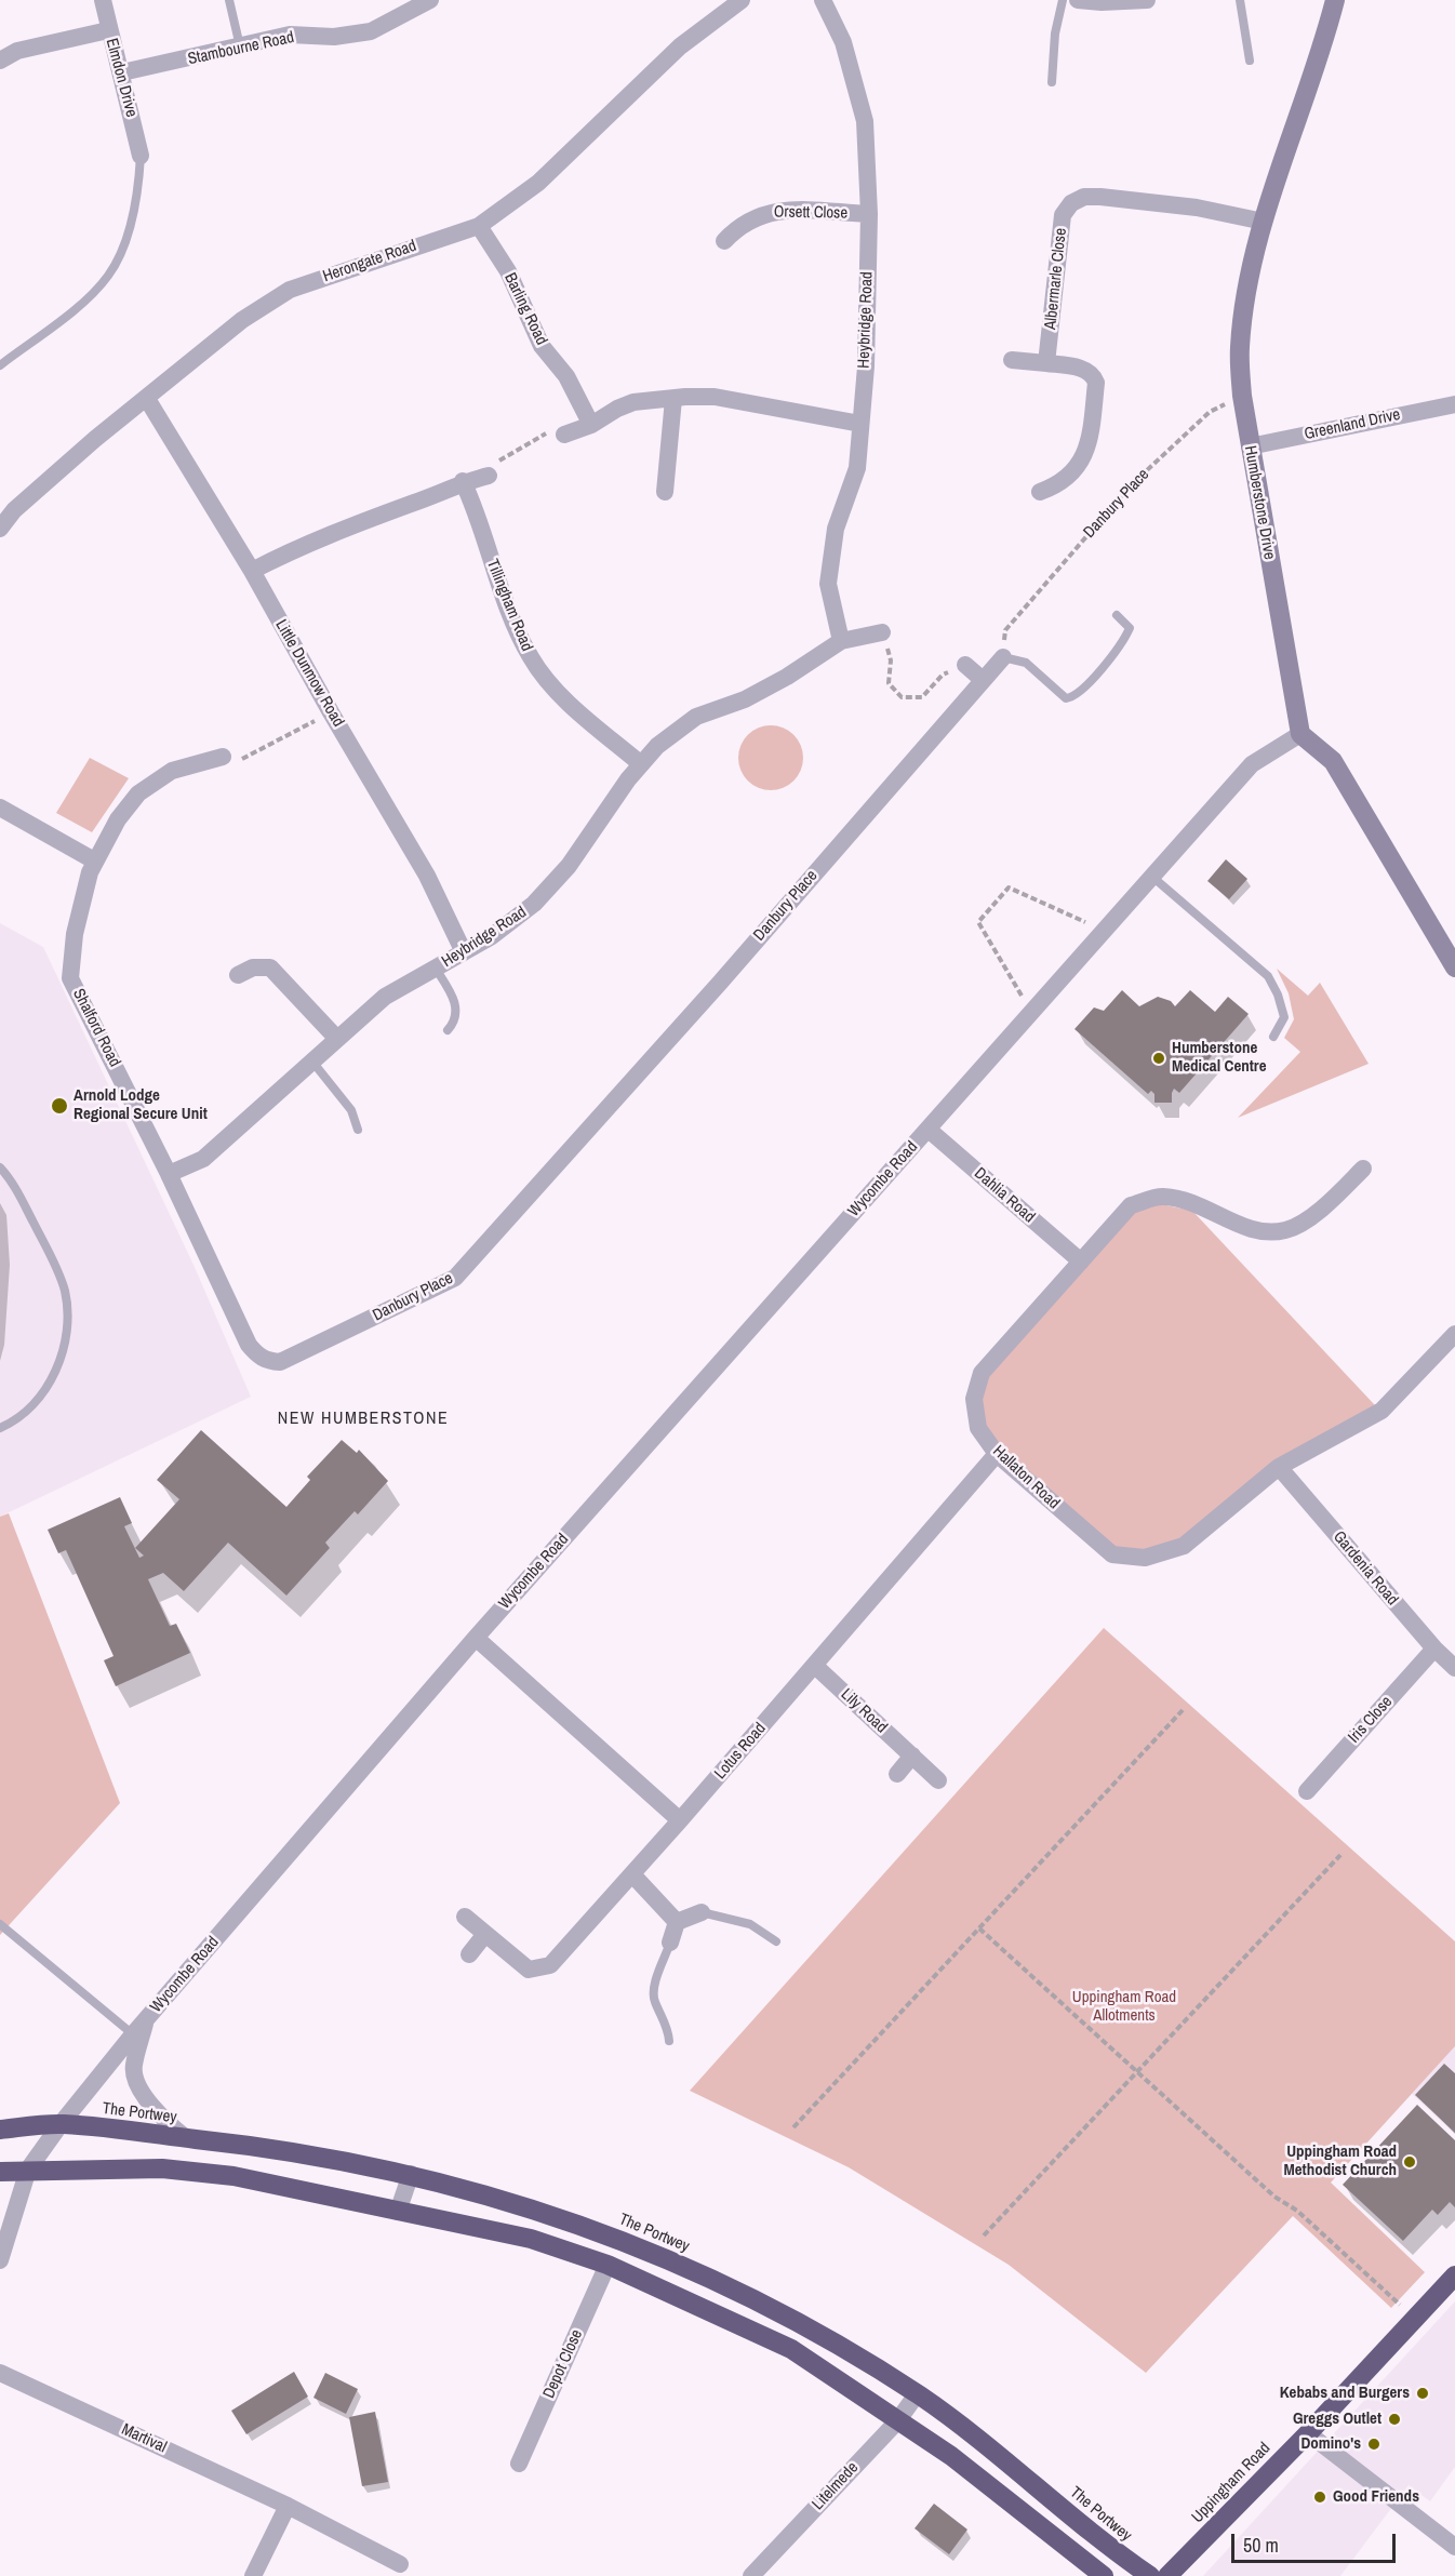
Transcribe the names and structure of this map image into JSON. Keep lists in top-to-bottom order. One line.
{"streets":{"highway":["The Portwey","Uppingham Road"],"street":["Stambourne Road","Elmdon Drive","Orsett Close","Herongate Road","Albermarle Close","Barling Road","Heybridge Road","Greenland Drive","Humberstone Drive","Danbury Place","Tillingham Road","Little Dunmow Road","Shalford Road","Wycombe Road","Dahlia Road","Hallaton Road","Gardenia Road","Lily Road","Iris Close","Lotus Road","Depot Close","Martival","Litelmede"]},"crossings":[["Stambourne Road","Elmdon Drive"],["Orsett Close","Heybridge Road"],["Herongate Road","Barling Road"],["Herongate Road","Little Dunmow Road"],["Albermarle Close","Humberstone Drive"],["Heybridge Road","Tillingham Road"],["Heybridge Road","Little Dunmow Road"],["Heybridge Road","Shalford Road"],["Greenland Drive","Humberstone Drive"],["Humberstone Drive","Danbury Place"],["Humberstone Drive","Wycombe Road"],["Danbury Place","Shalford Road"],["Wycombe Road","Dahlia Road"],["Wycombe Road","The Portwey"],["Dahlia Road","Hallaton Road"],["Hallaton Road","Gardenia Road"],["Hallaton Road","Lotus Road"],["Gardenia Road","Iris Close"],["Lily Road","Lotus Road"],["The Portwey","Litelmede"]],"districts":["NEW HUMBERSTONE"],"parks":["Uppingham Road Allotments"],"places":["Humberstone Medical Centre","Arnold Lodge Regional Secure Unit","Uppingham Road Methodist Church","Kebabs and Burgers","Greggs Outlet","Domino's","Good Friends"],"scale_bar":"50 m"}
